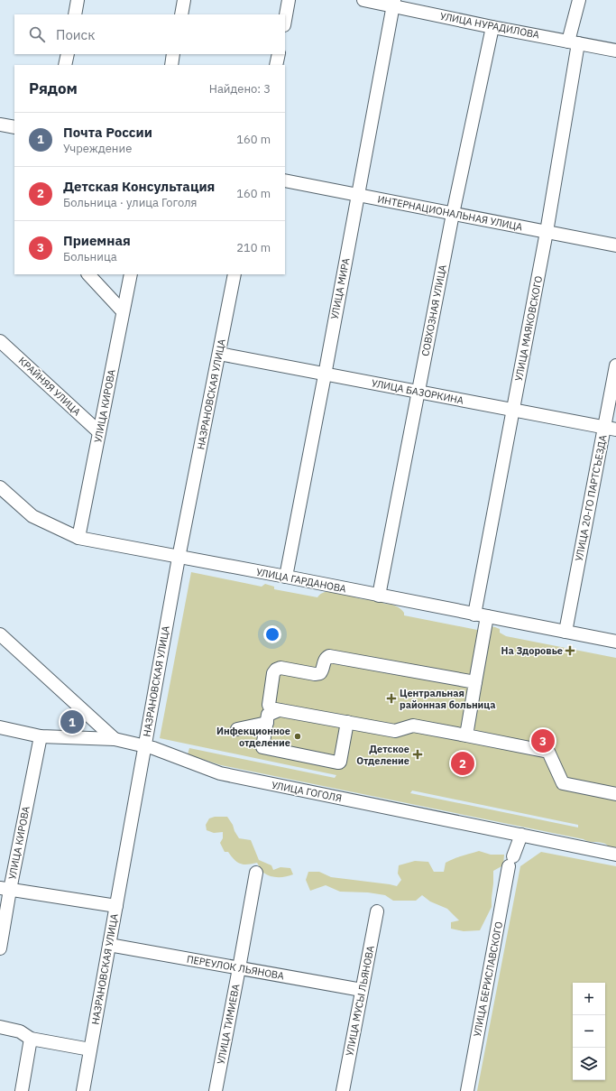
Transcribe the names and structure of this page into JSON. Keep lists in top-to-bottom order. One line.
{"streets":{"street":["УЛИЦА НУРАДИЛОВА","ИНТЕРНАЦИОНАЛЬНАЯ УЛИЦА","УЛИЦА МИРА","СОВХОЗНАЯ УЛИЦА","УЛИЦА МАЯКОВСКОГО","КРАЙНЯЯ УЛИЦА","УЛИЦА БАЗОРКИНА","НАЗРАНОВСКАЯ УЛИЦА","УЛИЦА КИРОВА","УЛИЦА 20-ГО ПАРТСЪЕЗДА","УЛИЦА ГАРДАНОВА","УЛИЦА ГОГОЛЯ","ПЕРЕУЛОК ЛЬЯНОВА","УЛИЦА БЕРИСЛАВСКОГО","УЛИЦА МУСЫ ЛЬЯНОВА","УЛИЦА ТИМИЕВА"]},"crossings":[["УЛИЦА НУРАДИЛОВА","УЛИЦА МИРА"],["УЛИЦА НУРАДИЛОВА","СОВХОЗНАЯ УЛИЦА"],["УЛИЦА НУРАДИЛОВА","УЛИЦА МАЯКОВСКОГО"],["ИНТЕРНАЦИОНАЛЬНАЯ УЛИЦА","УЛИЦА МИРА"],["ИНТЕРНАЦИОНАЛЬНАЯ УЛИЦА","СОВХОЗНАЯ УЛИЦА"],["ИНТЕРНАЦИОНАЛЬНАЯ УЛИЦА","УЛИЦА МАЯКОВСКОГО"],["УЛИЦА МИРА","УЛИЦА БАЗОРКИНА"],["УЛИЦА МИРА","УЛИЦА ГАРДАНОВА"],["СОВХОЗНАЯ УЛИЦА","УЛИЦА БАЗОРКИНА"],["СОВХОЗНАЯ УЛИЦА","УЛИЦА ГАРДАНОВА"],["УЛИЦА МАЯКОВСКОГО","УЛИЦА БАЗОРКИНА"],["УЛИЦА МАЯКОВСКОГО","УЛИЦА ГАРДАНОВА"],["КРАЙНЯЯ УЛИЦА","УЛИЦА КИРОВА"],["УЛИЦА БАЗОРКИНА","НАЗРАНОВСКАЯ УЛИЦА"],["УЛИЦА БАЗОРКИНА","УЛИЦА 20-ГО ПАРТСЪЕЗДА"],["НАЗРАНОВСКАЯ УЛИЦА","УЛИЦА ГАРДАНОВА"],["НАЗРАНОВСКАЯ УЛИЦА","УЛИЦА ГОГОЛЯ"],["НАЗРАНОВСКАЯ УЛИЦА","ПЕРЕУЛОК ЛЬЯНОВА"],["УЛИЦА КИРОВА","УЛИЦА ГАРДАНОВА"],["УЛИЦА КИРОВА","УЛИЦА ГОГОЛЯ"],["УЛИЦА 20-ГО ПАРТСЪЕЗДА","УЛИЦА ГАРДАНОВА"],["УЛИЦА ГОГОЛЯ","УЛИЦА БЕРИСЛАВСКОГО"],["ПЕРЕУЛОК ЛЬЯНОВА","УЛИЦА МУСЫ ЛЬЯНОВА"],["ПЕРЕУЛОК ЛЬЯНОВА","УЛИЦА ТИМИЕВА"]],"places":{"health":["На Здоровье","Центральная районная больница","Детское Отделение"],"other":["Инфекционное отделение"]},"page":{"search":"Поиск","heading":["Рядом","Найдено: 3"],"list":[{"mark":"1","name":"Почта России","note":"Учреждение","value":"160 m"},{"mark":"2","name":"Детская Консультация","note":"Больница · улица Гоголя","value":"160 m"},{"mark":"3","name":"Приемная","note":"Больница","value":"210 m"}],"pins":["1","3","2"],"map_buttons":["+","−"]}}
